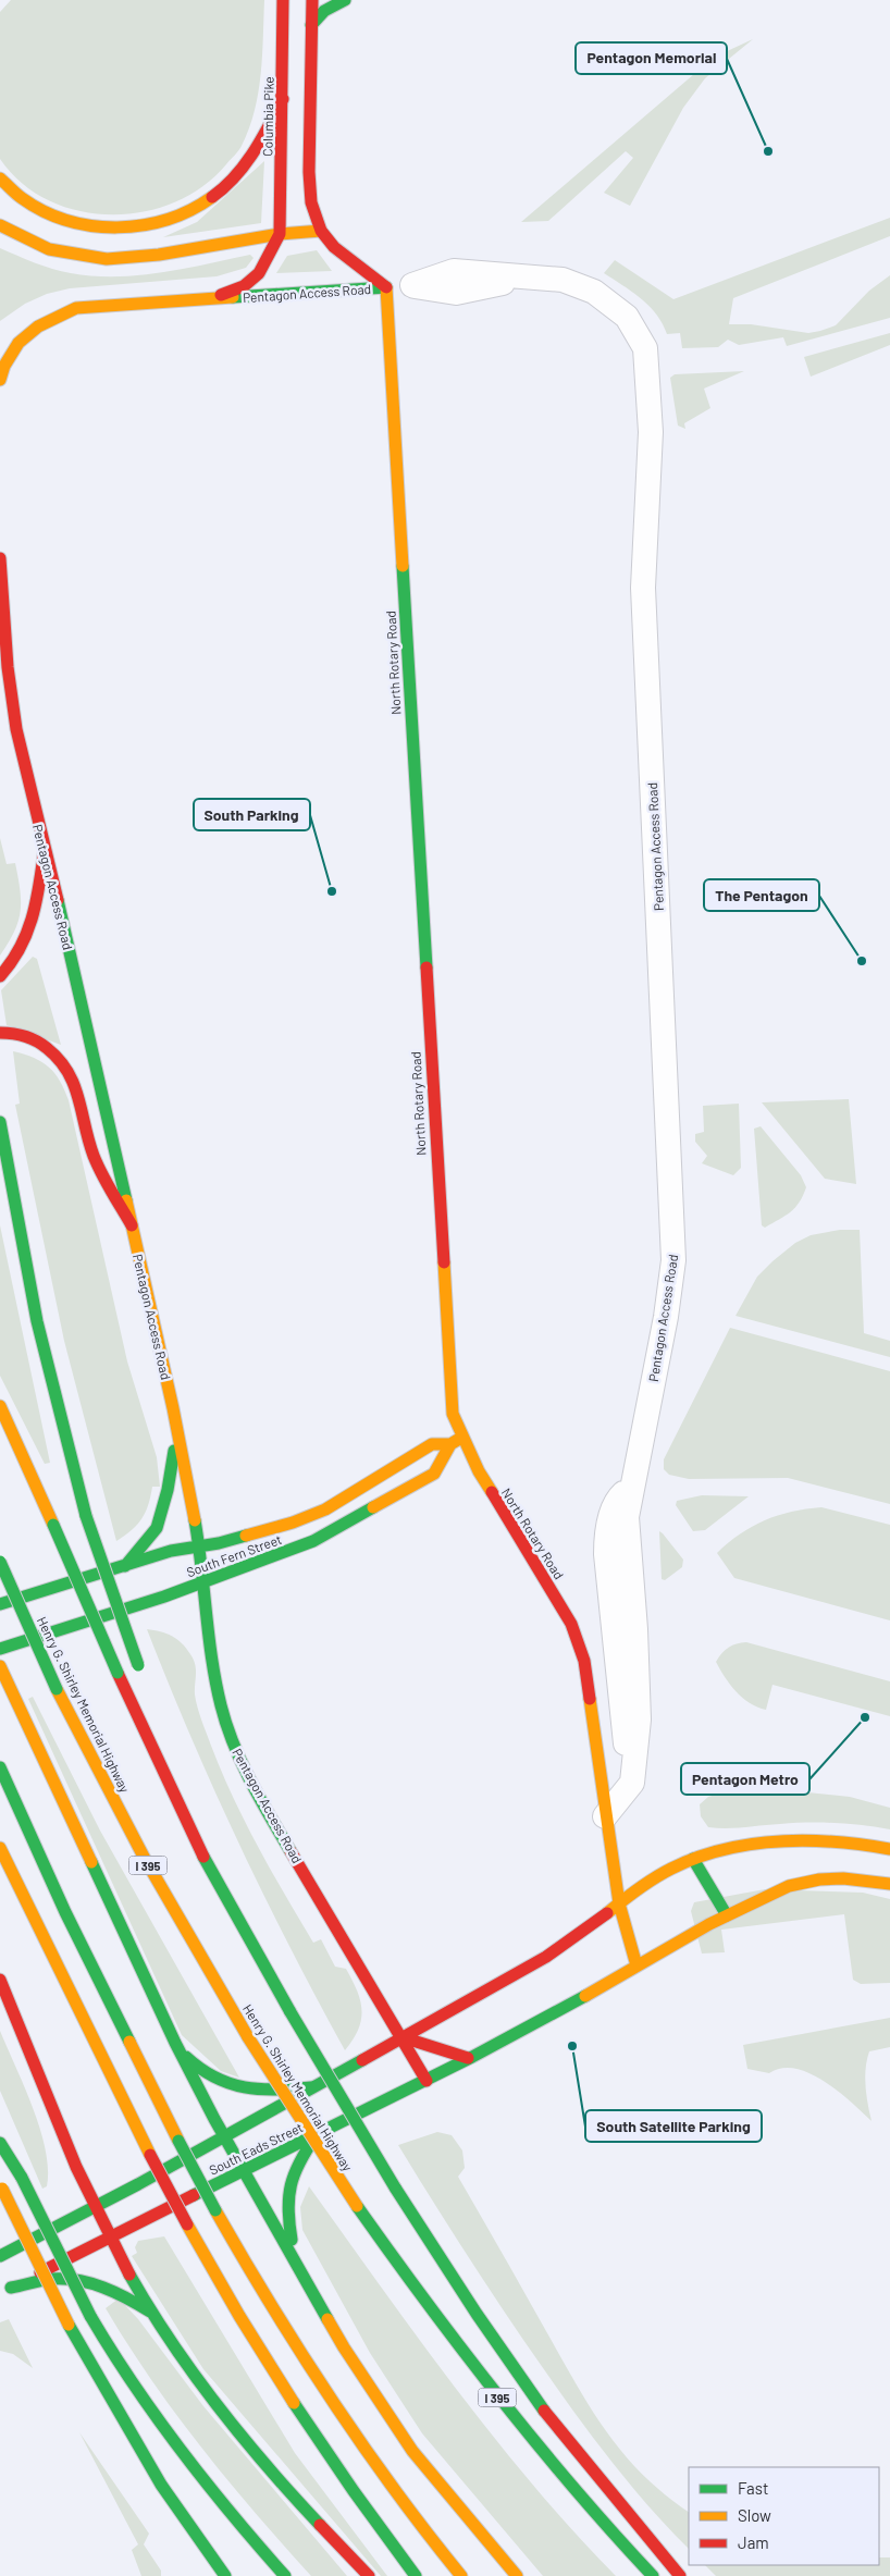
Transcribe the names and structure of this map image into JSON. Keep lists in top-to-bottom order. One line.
{"streets":{"main road":["Columbia Pike","Pentagon Access Road","North Rotary Road","South Fern Street","Henry G. Shirley Memorial Highway","I 395","South Eads Street"]},"crossings":[["Columbia Pike","Pentagon Access Road"],["Pentagon Access Road","North Rotary Road"],["Pentagon Access Road","South Fern Street"],["Pentagon Access Road","South Eads Street"],["North Rotary Road","South Fern Street"],["North Rotary Road","South Eads Street"]],"places":["Pentagon Memorial","South Parking","The Pentagon","Pentagon Metro","South Satellite Parking"],"legend":["Fast","Slow","Jam"]}
